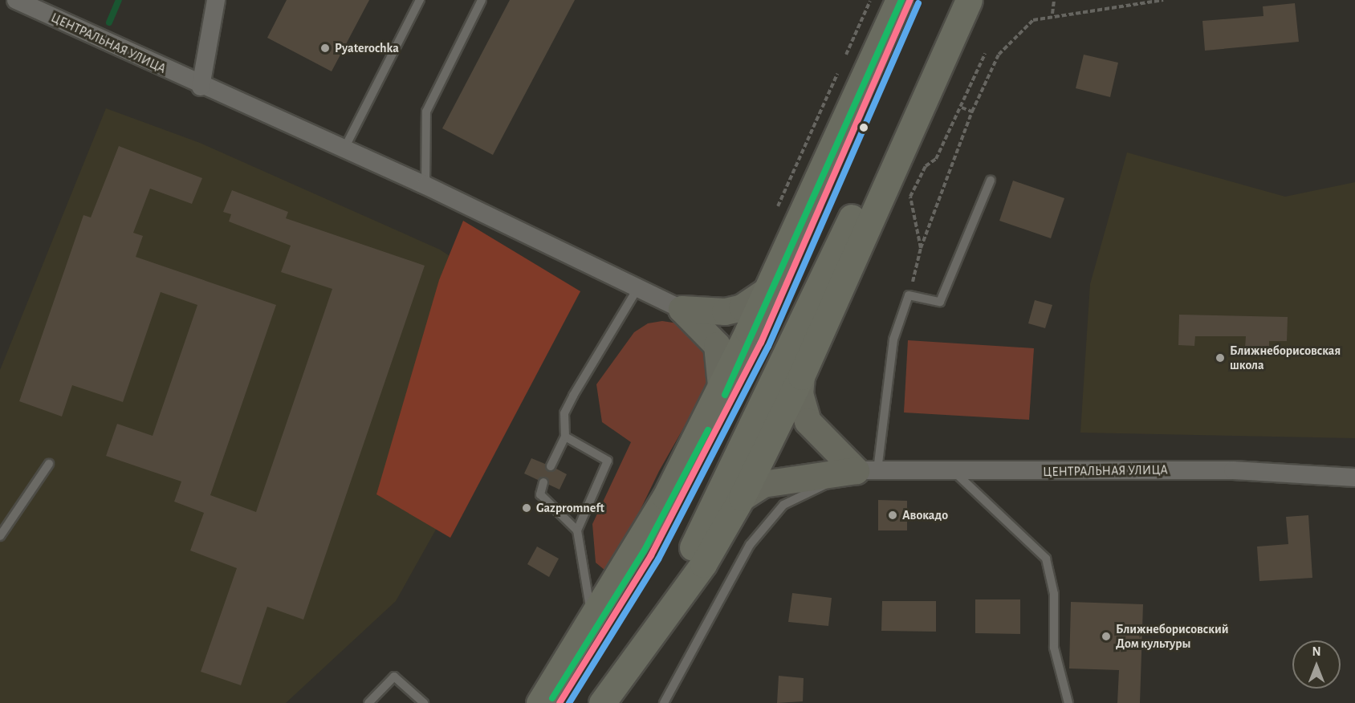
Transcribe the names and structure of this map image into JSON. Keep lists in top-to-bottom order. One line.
{"streets":{"street":["ЦЕНТРАЛЬНАЯ УЛИЦА"]},"places":["Pyaterochka","Ближнеборисовская школа","Gazpromneft","Авокадо","Ближнеборисовский Дом культуры"],"north":"top"}
